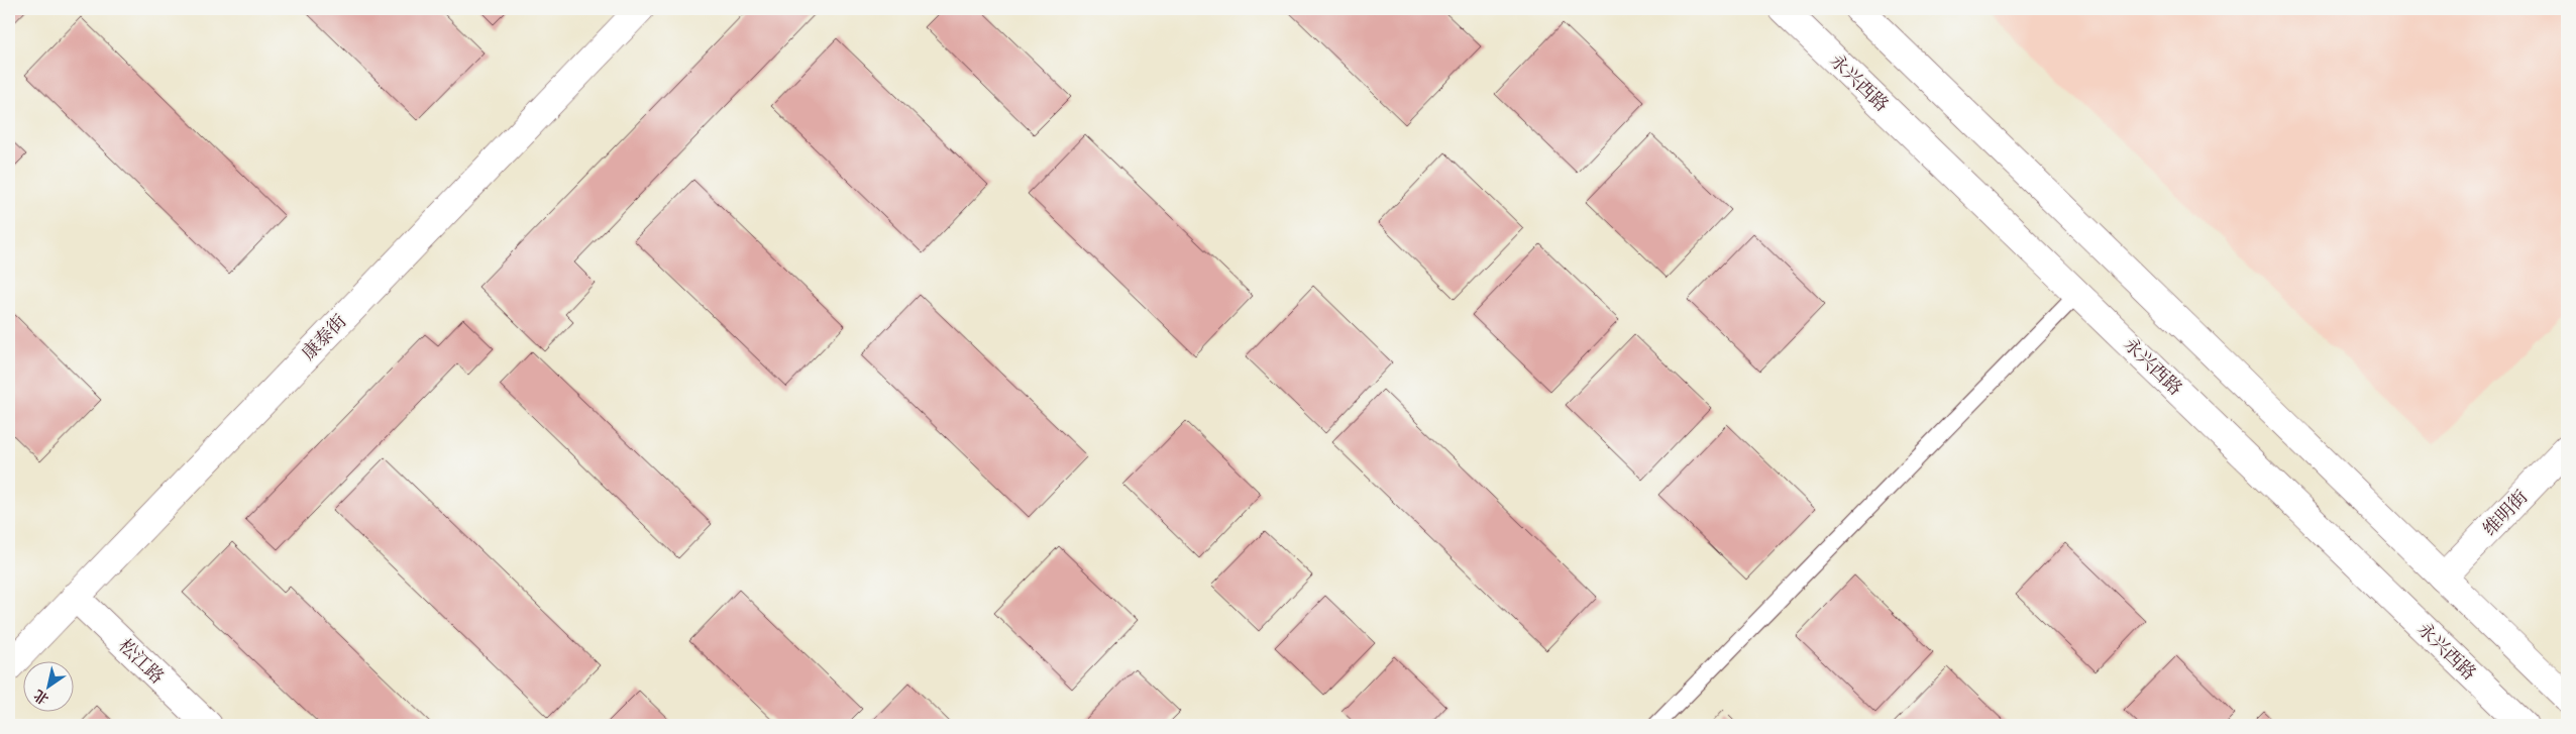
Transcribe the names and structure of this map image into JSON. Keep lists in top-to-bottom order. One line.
{"streets":{"main road":["永兴西路","康泰街","维明街","松江路"]},"crossings":[["康泰街","松江路"]],"north":"bottom left"}
